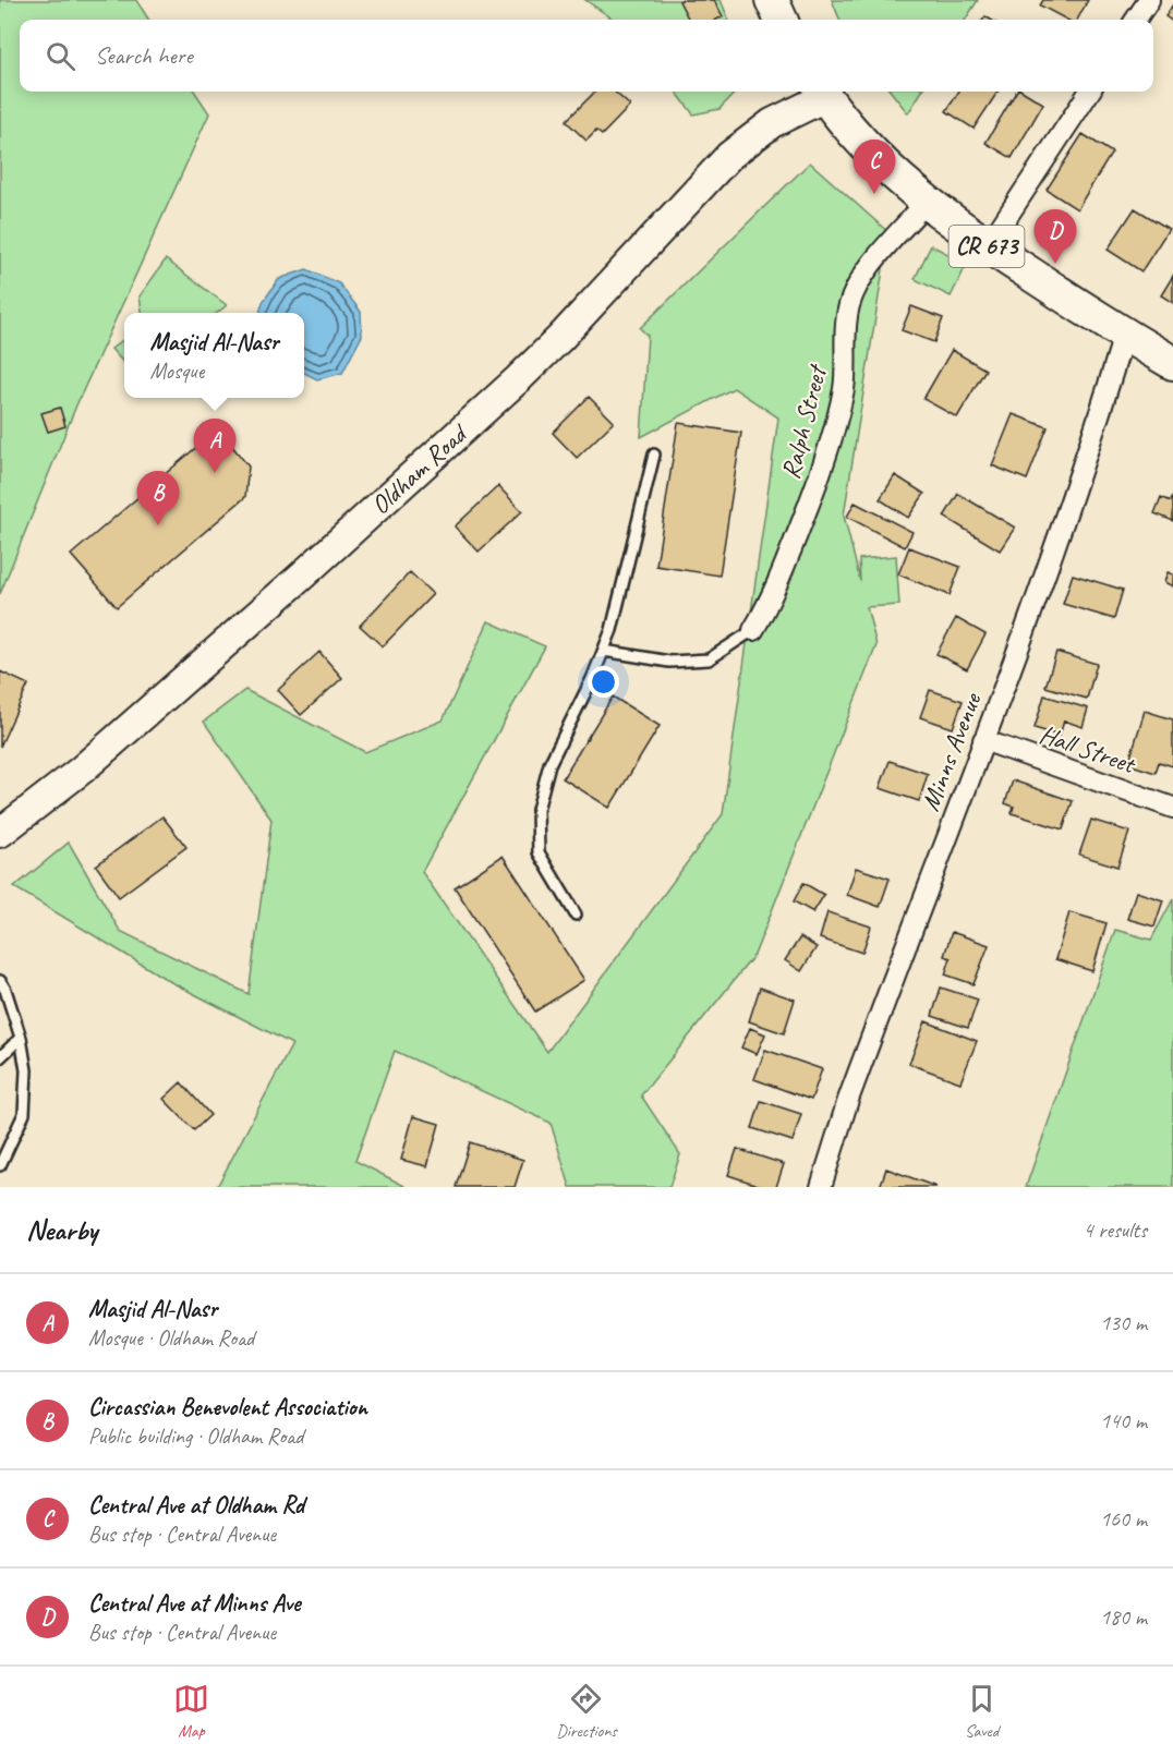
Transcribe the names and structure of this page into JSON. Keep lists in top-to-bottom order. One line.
{"streets":{"main road":["CR 673"],"street":["Ralph Street","Oldham Road","Hall Street","Minns Avenue"]},"crossings":[["CR 673","Ralph Street"],["CR 673","Oldham Road"],["CR 673","Minns Avenue"],["Hall Street","Minns Avenue"]],"page":{"search":"Search here","pins":["C","D","A","B"],"popup":["Masjid Al-Nasr","Mosque"],"heading":["Nearby","4 results"],"list":[{"mark":"A","name":"Masjid Al-Nasr","note":"Mosque · Oldham Road","value":"130 m"},{"mark":"B","name":"Circassian Benevolent Association","note":"Public building · Oldham Road","value":"140 m"},{"mark":"C","name":"Central Ave at Oldham Rd","note":"Bus stop · Central Avenue","value":"160 m"},{"mark":"D","name":"Central Ave at Minns Ave","note":"Bus stop · Central Avenue","value":"180 m"}],"nav":["Map","Directions","Saved"]}}
